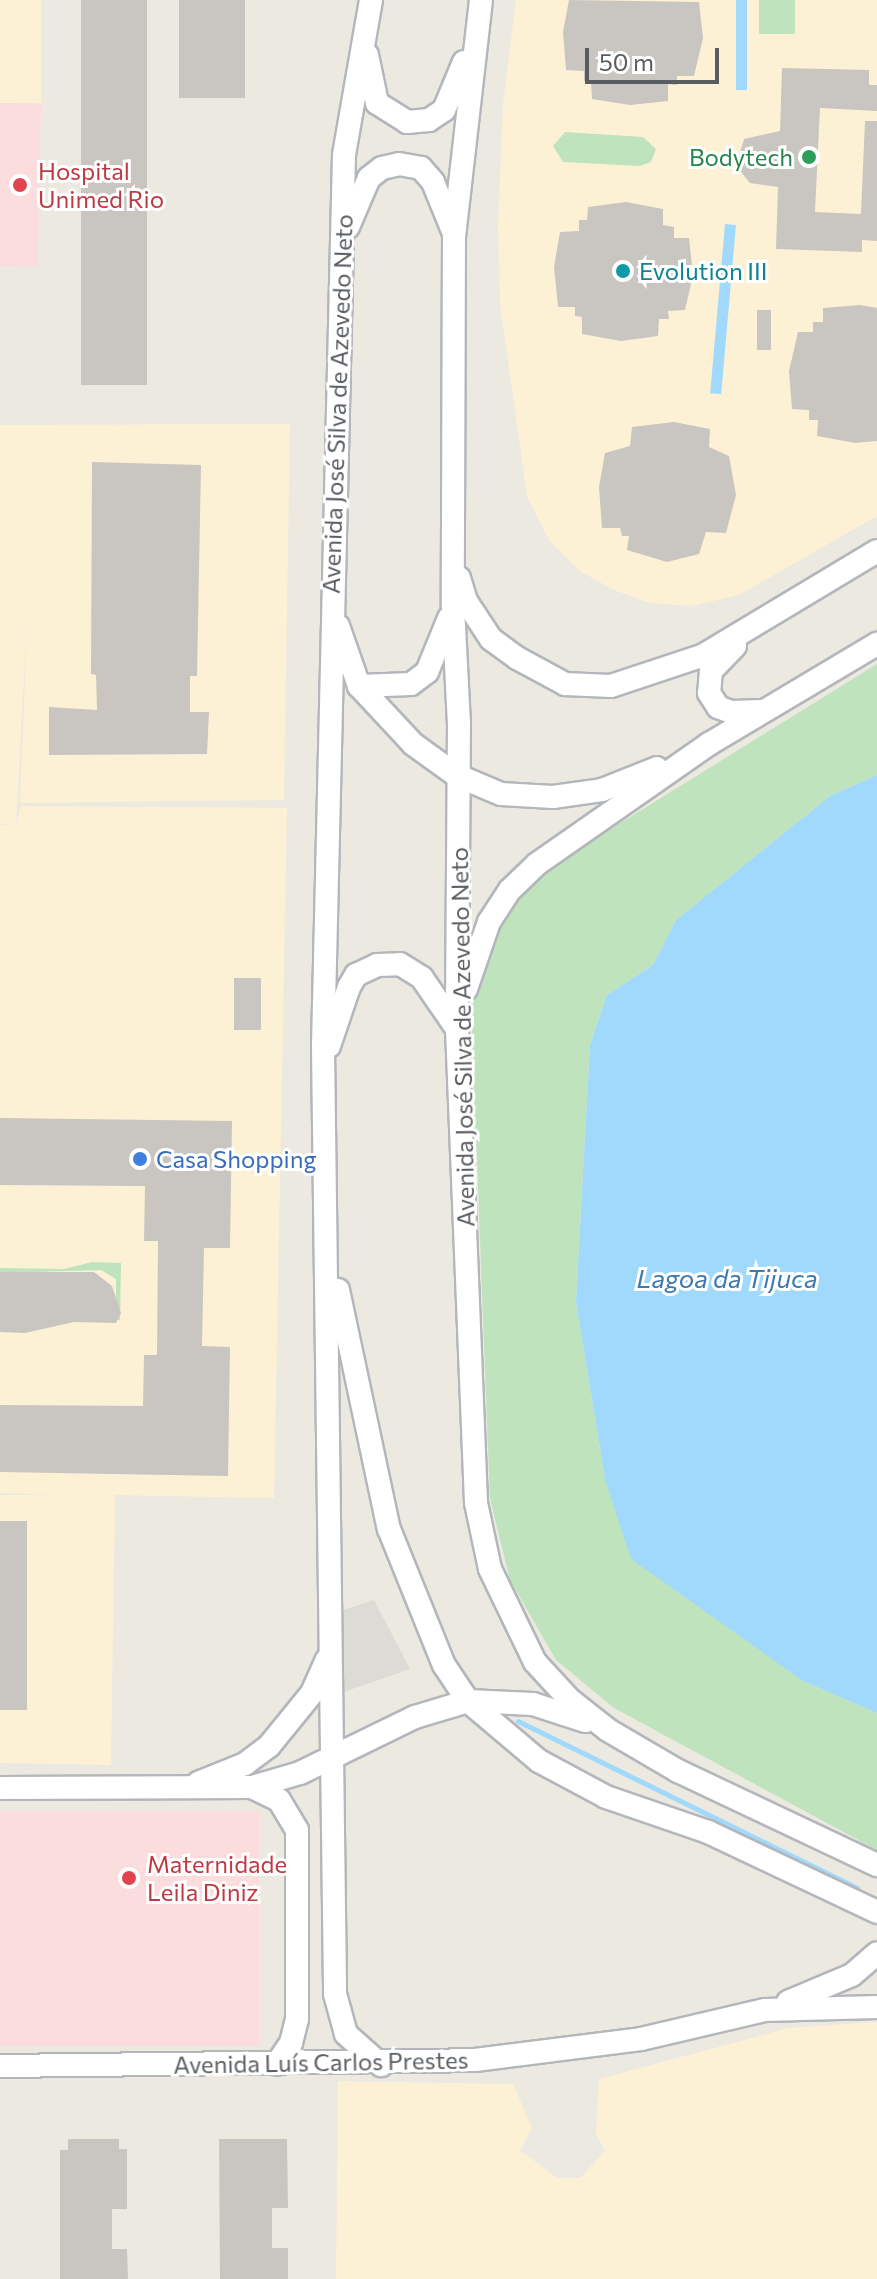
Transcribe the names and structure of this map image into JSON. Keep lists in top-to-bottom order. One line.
{"streets":{"street":["Avenida José Silva de Azevedo Neto","Avenida Luís Carlos Prestes"]},"crossings":[["Avenida José Silva de Azevedo Neto","Avenida Luís Carlos Prestes"]],"water":["Lagoa da Tijuca"],"places":["Bodytech","Hospital Unimed Rio","Evolution III","Casa Shopping","Maternidade Leila Diniz"],"scale_bar":"50 m"}
